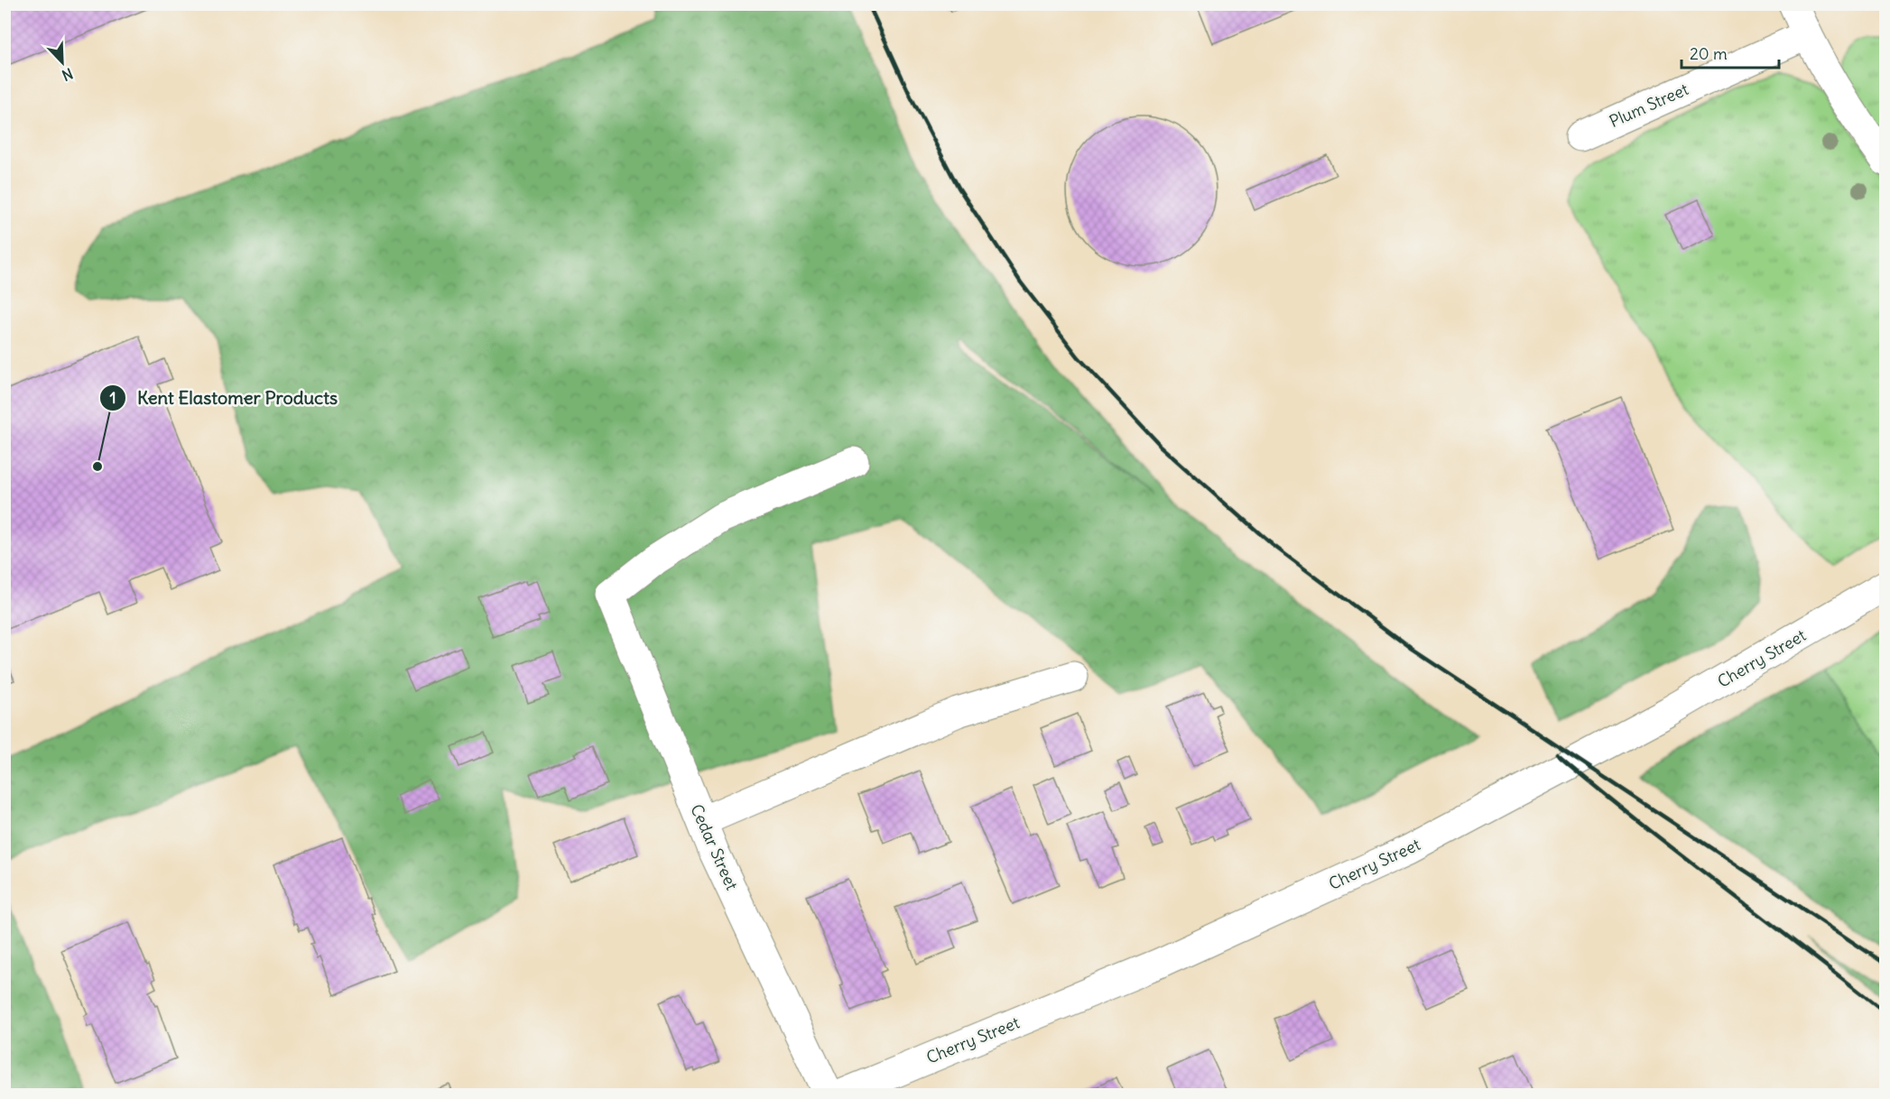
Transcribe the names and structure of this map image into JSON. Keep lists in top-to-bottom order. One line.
{"streets":{"street":["Plum Street","Cherry Street","Cedar Street"]},"places":["Kent Elastomer Products"],"scale_bar":"20 m","north":"bottom right"}
